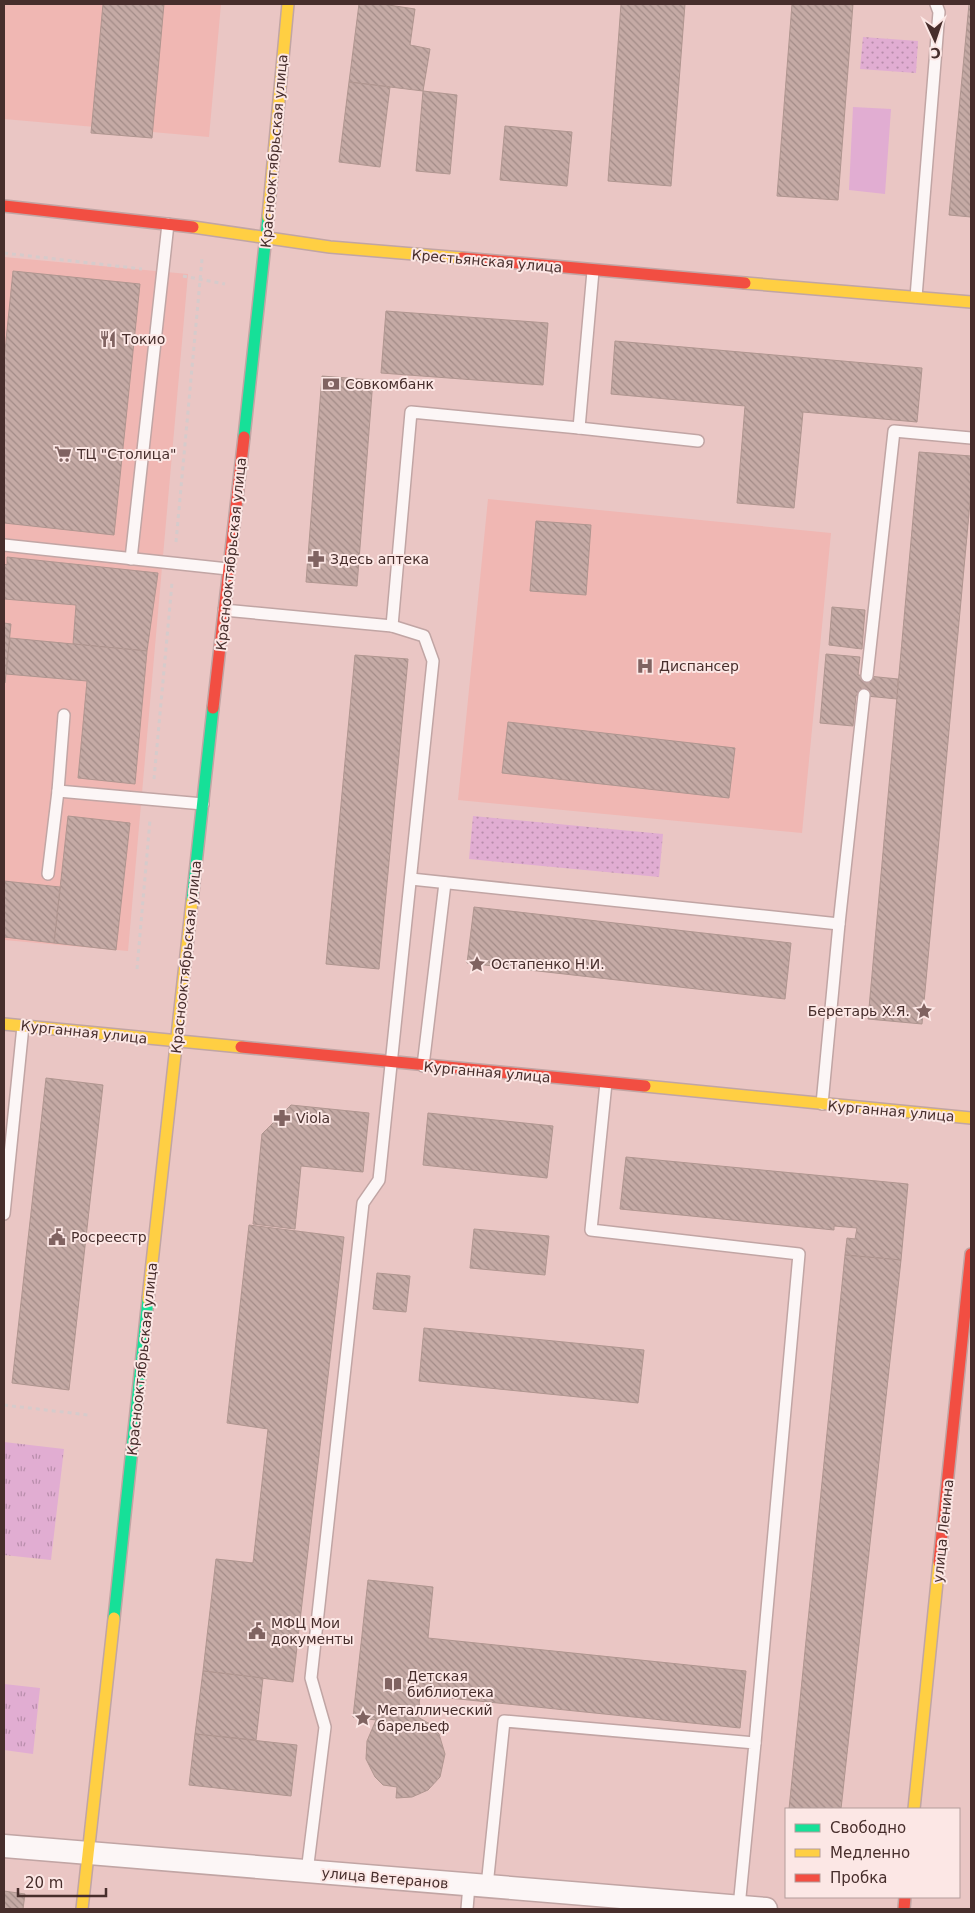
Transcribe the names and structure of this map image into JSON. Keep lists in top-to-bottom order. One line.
{"streets":{"street":["Краснооктябрьская улица","Крестьянская улица","Курганная улица","улица Ленина","улица Ветеранов"]},"crossings":[["Краснооктябрьская улица","Крестьянская улица"],["Краснооктябрьская улица","Курганная улица"],["Краснооктябрьская улица","улица Ветеранов"]],"places":{"restaurant":["Токио"],"bank":["Совкомбанк"],"supermarket":["ТЦ \"Столица\""],"pharmacy":["Здесь аптека","Viola"],"hospital":["Диспансер"],"place":["Остапенко Н.И.","Беретарь Х.Я.","Металлический барельеф"],"public building":["Росреестр","МФЦ Мои документы"],"library":["Детская библиотека"]},"legend":["Свободно","Медленно","Пробка"],"scale_bar":"20 m","north":"bottom"}
